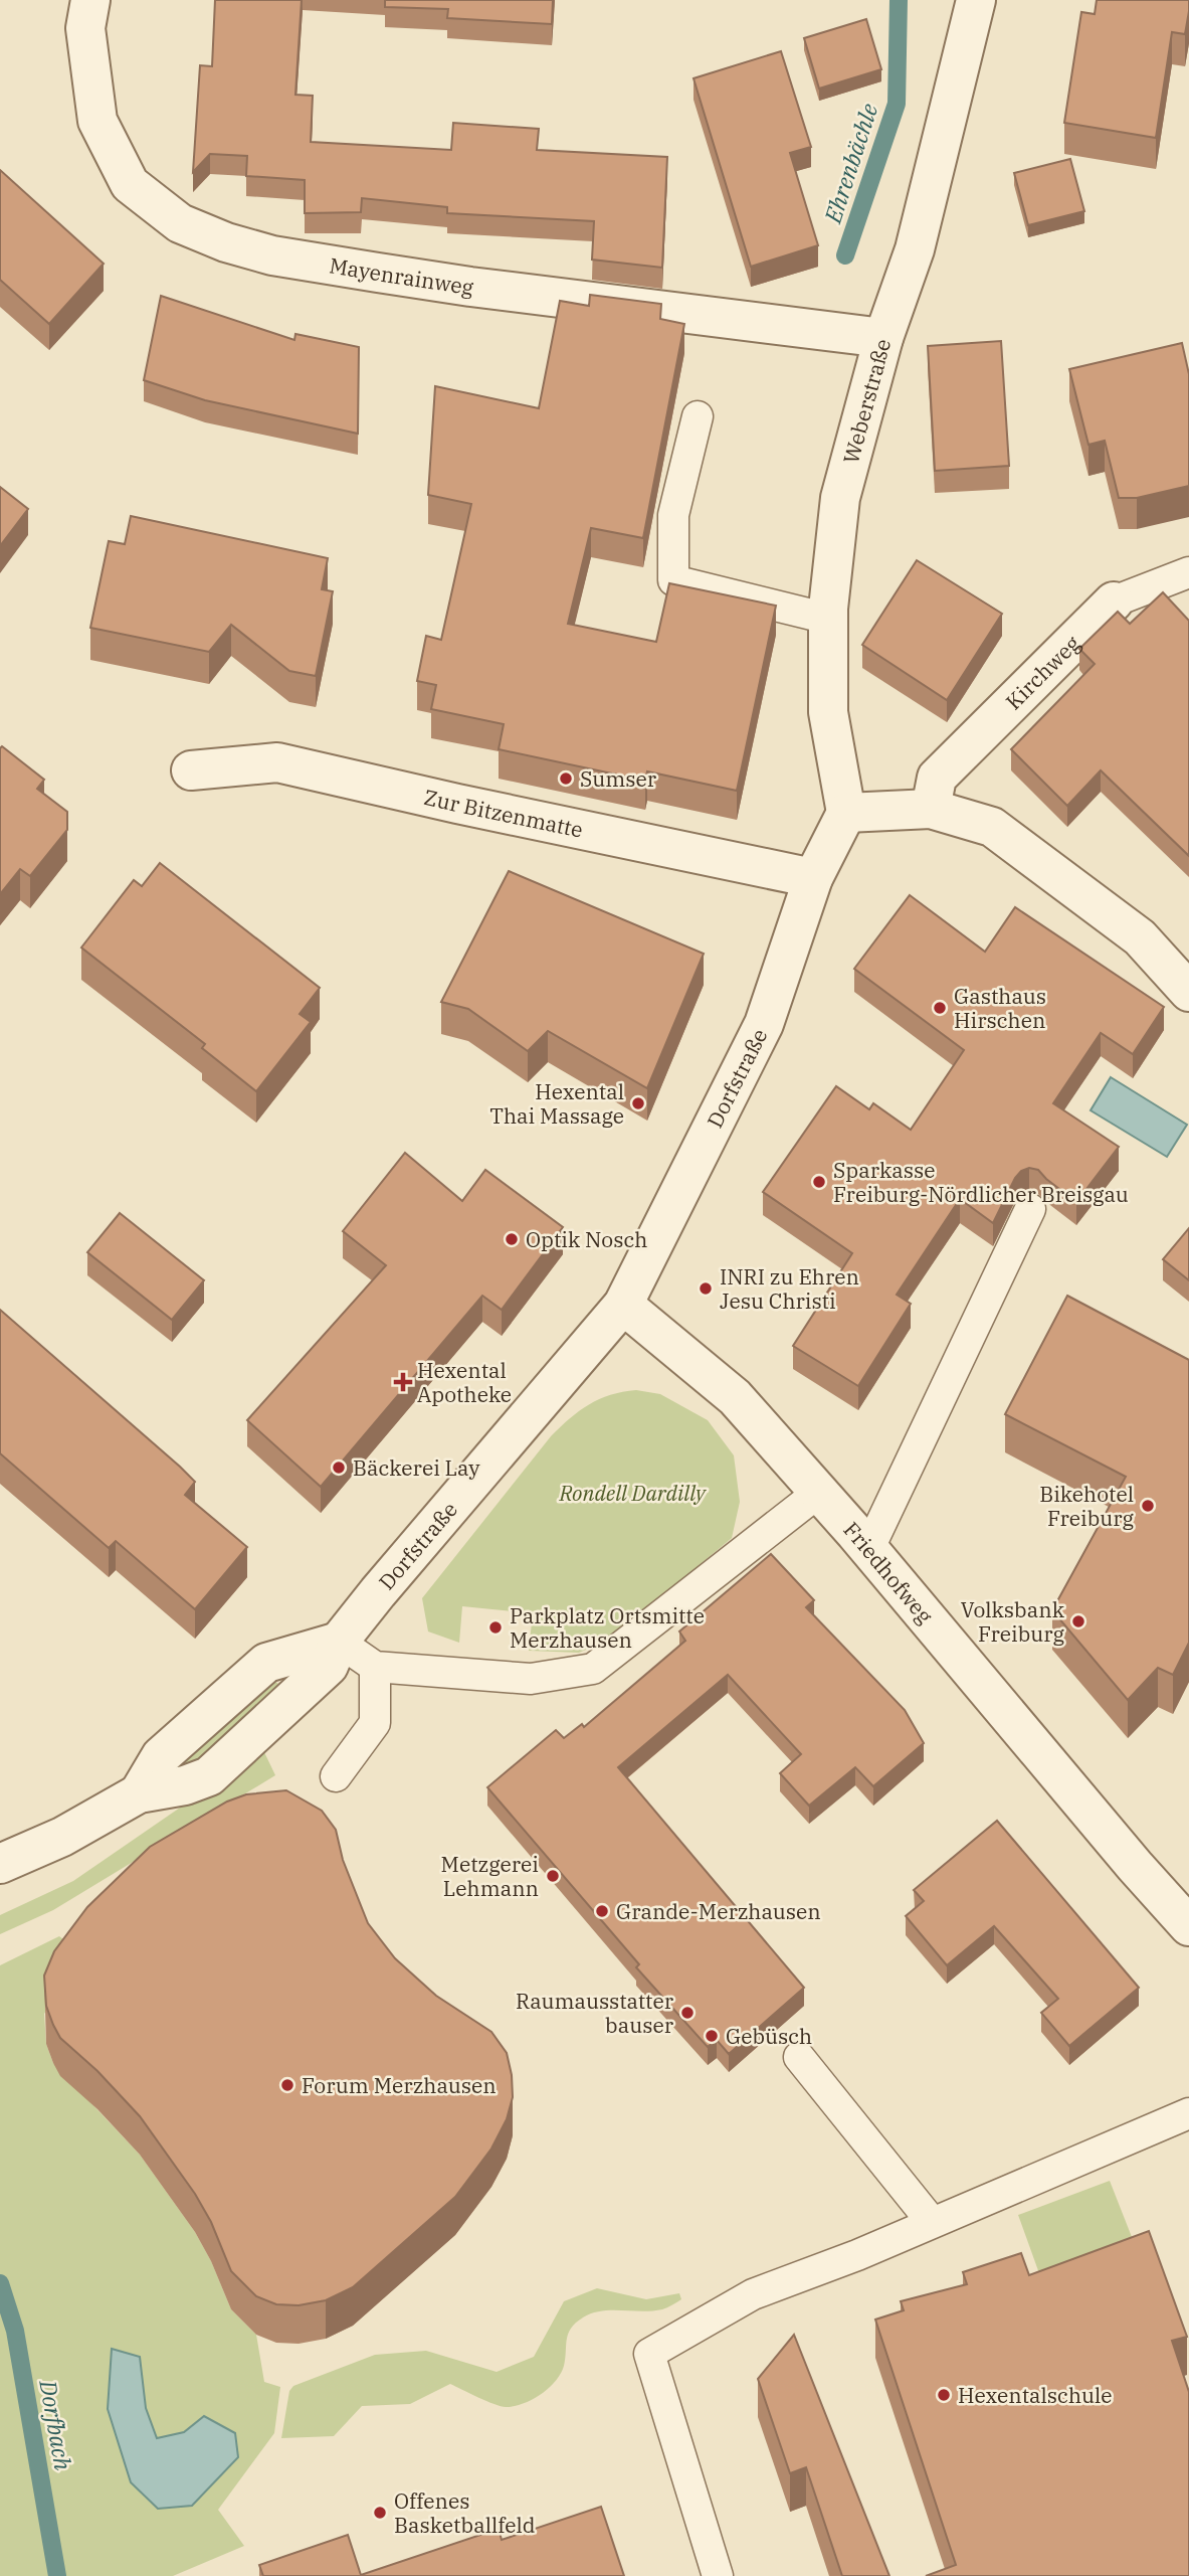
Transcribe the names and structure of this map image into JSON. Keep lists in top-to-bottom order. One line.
{"streets":{"street":["Mayenrainweg","Weberstraße","Kirchweg","Zur Bitzenmatte","Dorfstraße","Friedhofweg"]},"crossings":[["Mayenrainweg","Weberstraße"],["Weberstraße","Dorfstraße"],["Zur Bitzenmatte","Dorfstraße"],["Dorfstraße","Friedhofweg"]],"water":["Ehrenbächle","Dorfbach"],"parks":["Rondell Dardilly"],"places":{"other":["Sumser","Gasthaus Hirschen","Hexental Thai Massage","Sparkasse Freiburg-Nördlicher Breisgau","Optik Nosch","INRI zu Ehren Jesu Christi","Bäckerei Lay","Bikehotel Freiburg","Volksbank Freiburg","Parkplatz Ortsmitte Merzhausen","Metzgerei Lehmann","Grande-Merzhausen","Raumausstatter bauser","Gebüsch","Forum Merzhausen","Hexentalschule","Offenes Basketballfeld"],"health":["Hexental Apotheke"]}}
